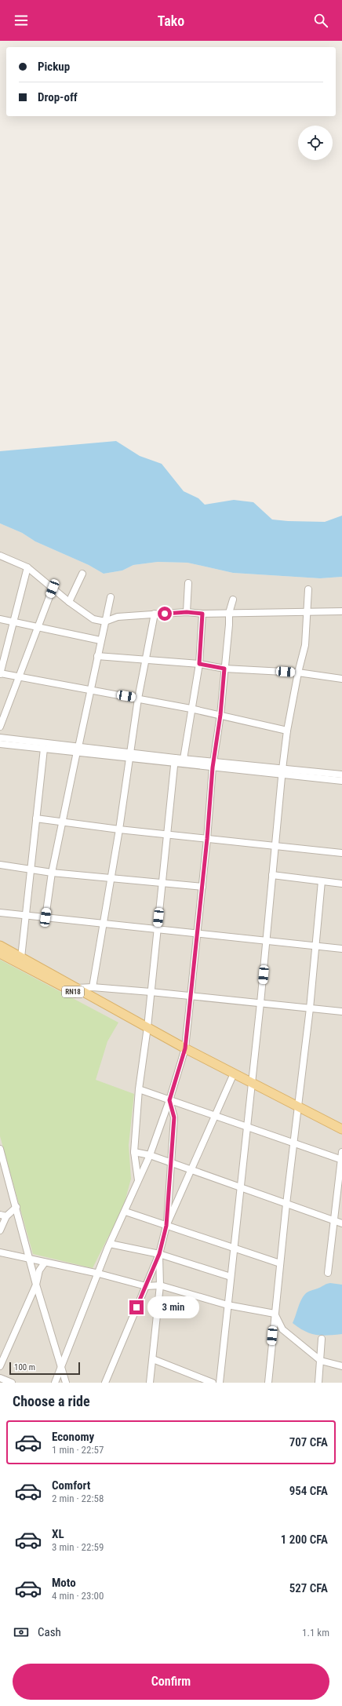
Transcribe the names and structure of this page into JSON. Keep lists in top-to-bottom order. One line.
{"streets":{"main road":["RN18"]},"scale_bar":"100 m","page":{"header":"Tako","banner":["Pickup","Drop-off"],"bubble":"3 min","scale":"100 m","heading":"Choose a ride","list":[{"name":"Economy","note":"1 min · 22:57","value":"707 CFA"},{"name":"Comfort","note":"2 min · 22:58","value":"954 CFA"},{"name":"XL","note":"3 min · 22:59","value":"1 200 CFA"},{"name":"Moto","note":"4 min · 23:00","value":"527 CFA"}],"pay":["Cash","1.1 km"],"buttons":"Confirm"}}
